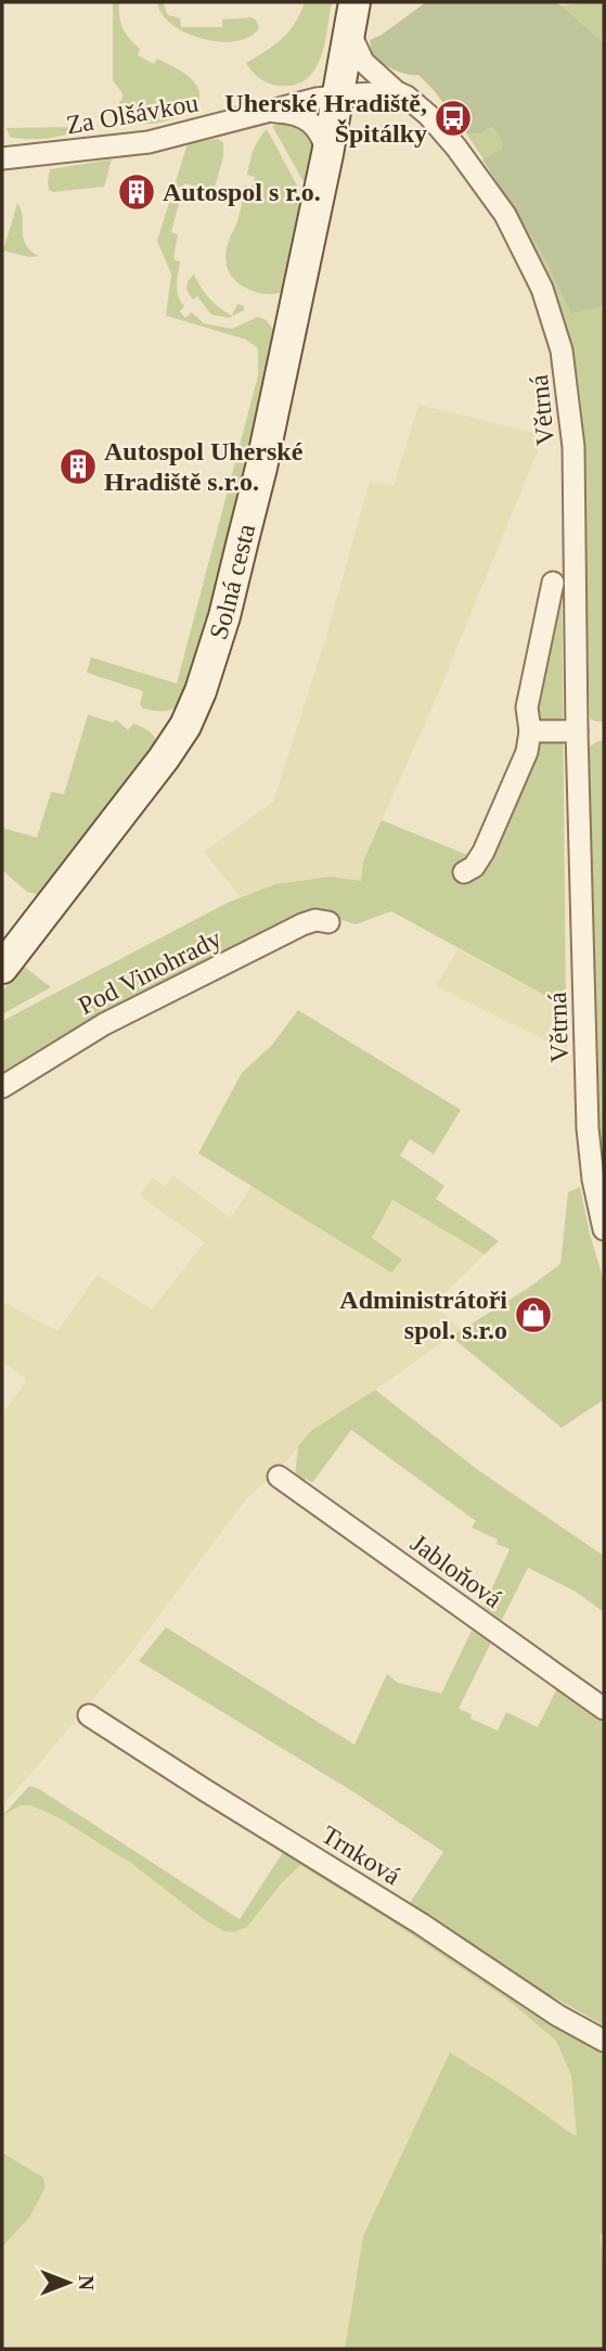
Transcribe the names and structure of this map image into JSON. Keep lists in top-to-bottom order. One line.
{"streets":{"street":["Za Olšávkou","Větrná","Solná cesta","Pod Vinohrady","Jabloňová","Trnková"]},"crossings":[["Za Olšávkou","Solná cesta"],["Větrná","Solná cesta"]],"places":{"bus stop":["Uherské Hradiště, Špitálky"],"building":["Autospol s r.o.","Autospol Uherské Hradiště s.r.o."],"shop":["Administrátoři spol. s.r.o"]},"north":"right"}
